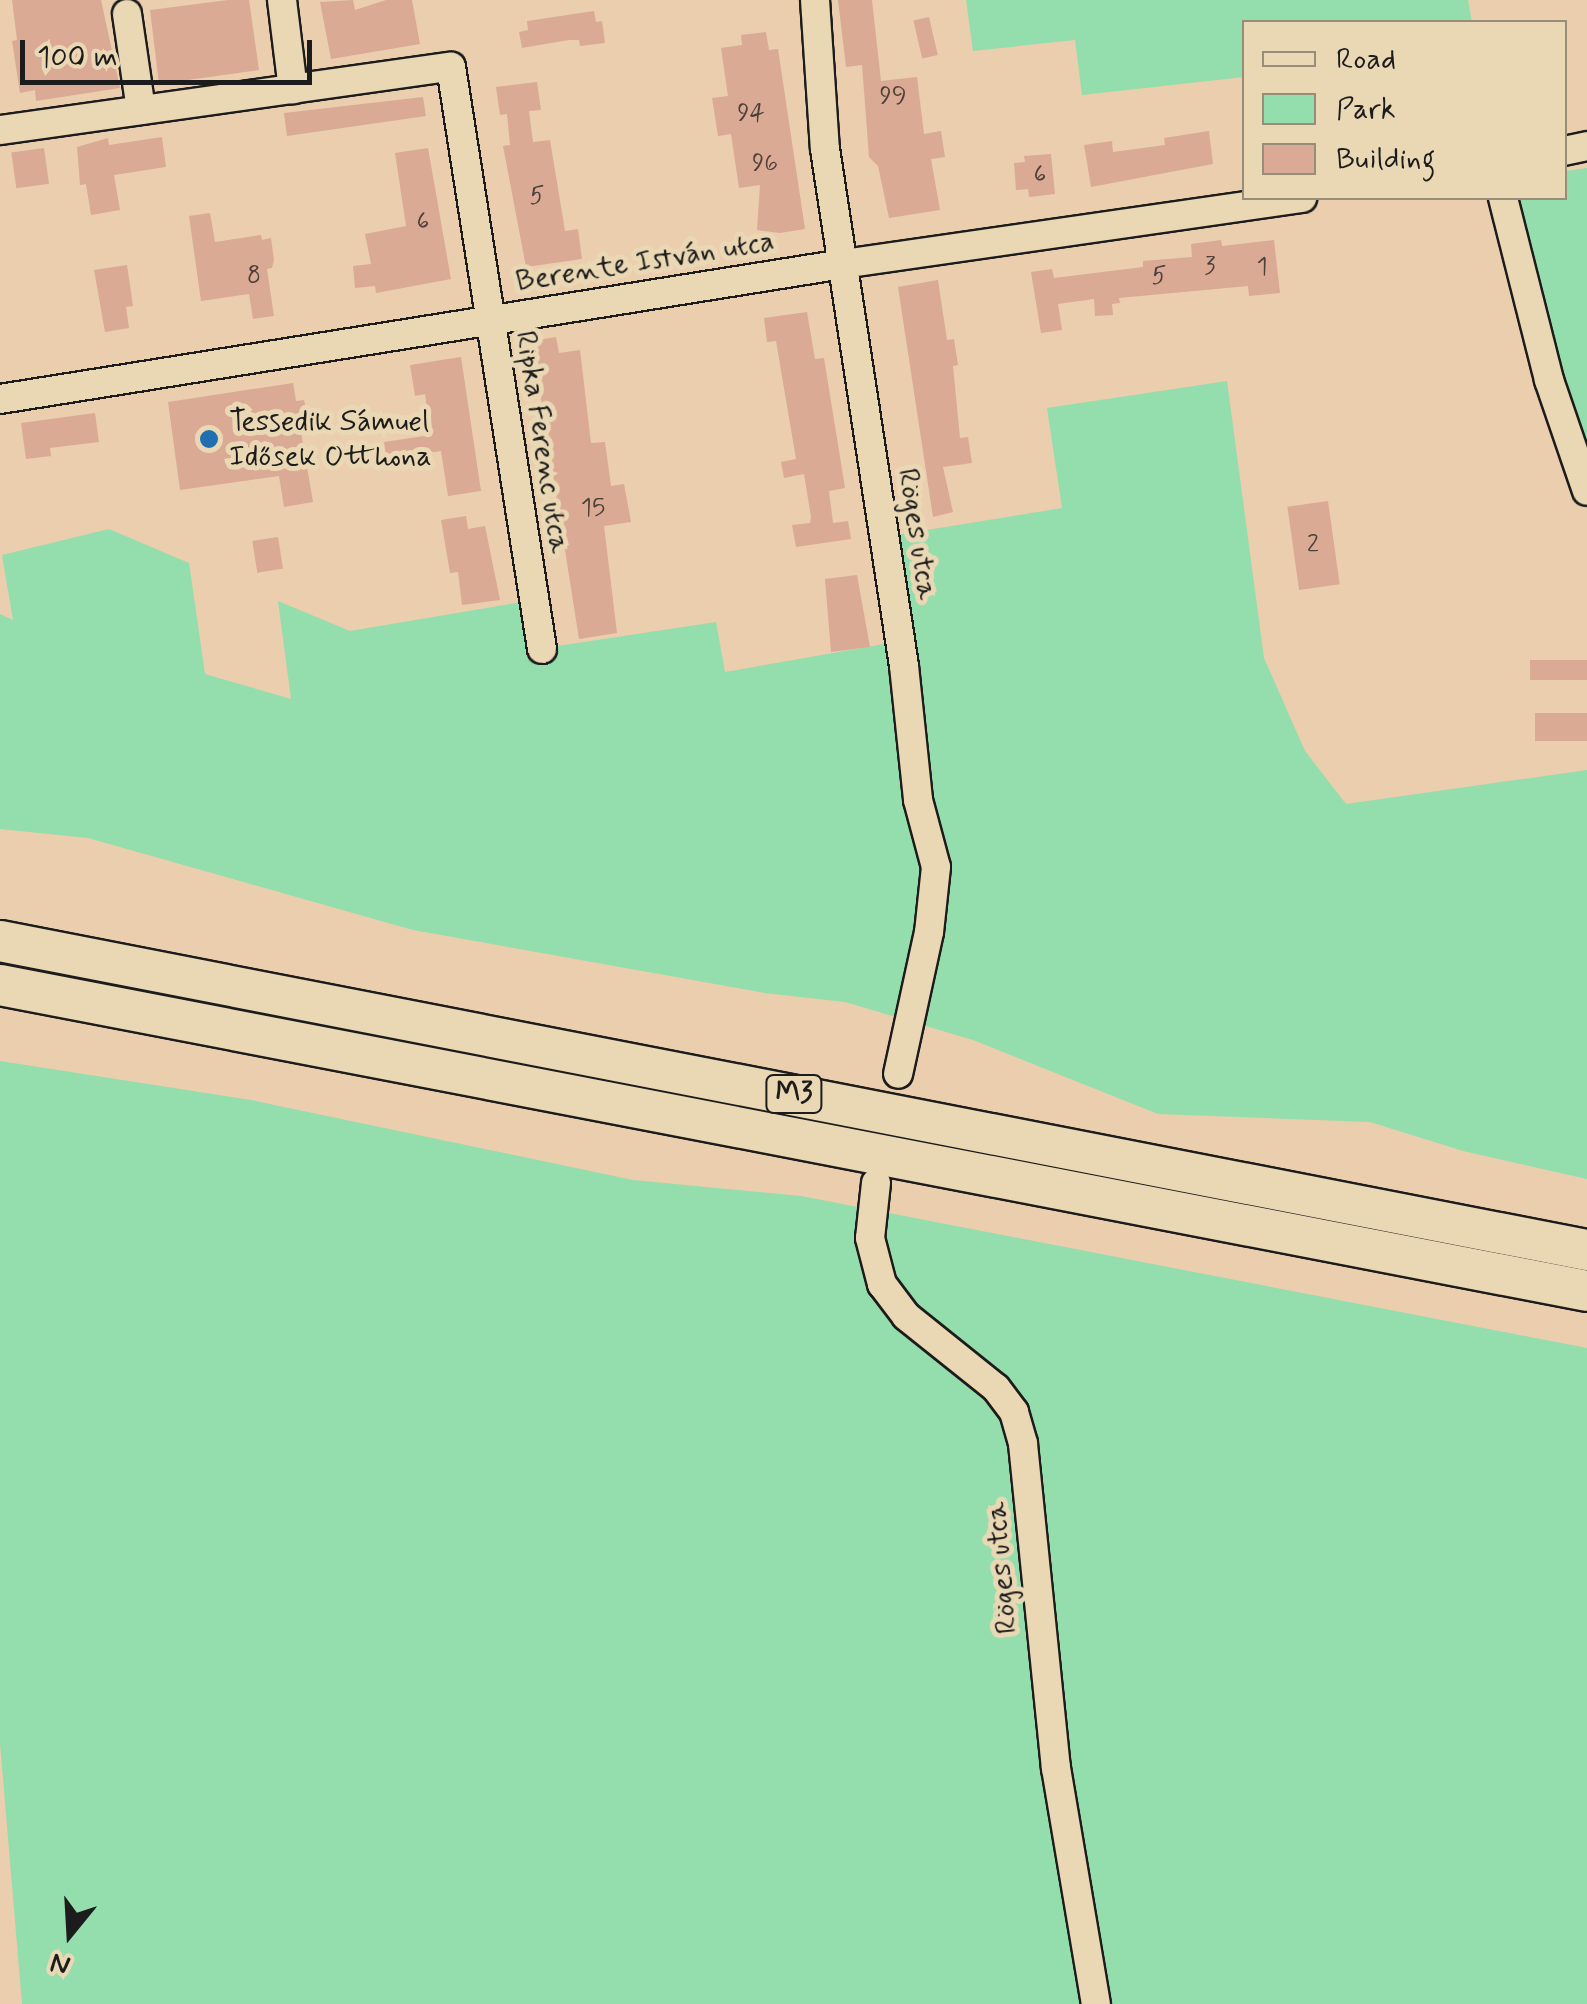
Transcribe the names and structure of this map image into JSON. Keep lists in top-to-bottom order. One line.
{"streets":{"highway":["M3"],"street":["Berente István utca","Ripka Ferenc utca","Röges utca"]},"crossings":[["Berente István utca","Ripka Ferenc utca"],["Berente István utca","Röges utca"]],"places":["Tessedik Sámuel Idősek Otthona"],"house_numbers":["99","94","96","6","5","6","3","1","8","5","15","2"],"legend":["Road","Park","Building"],"scale_bar":"100 m","north":"bottom"}
